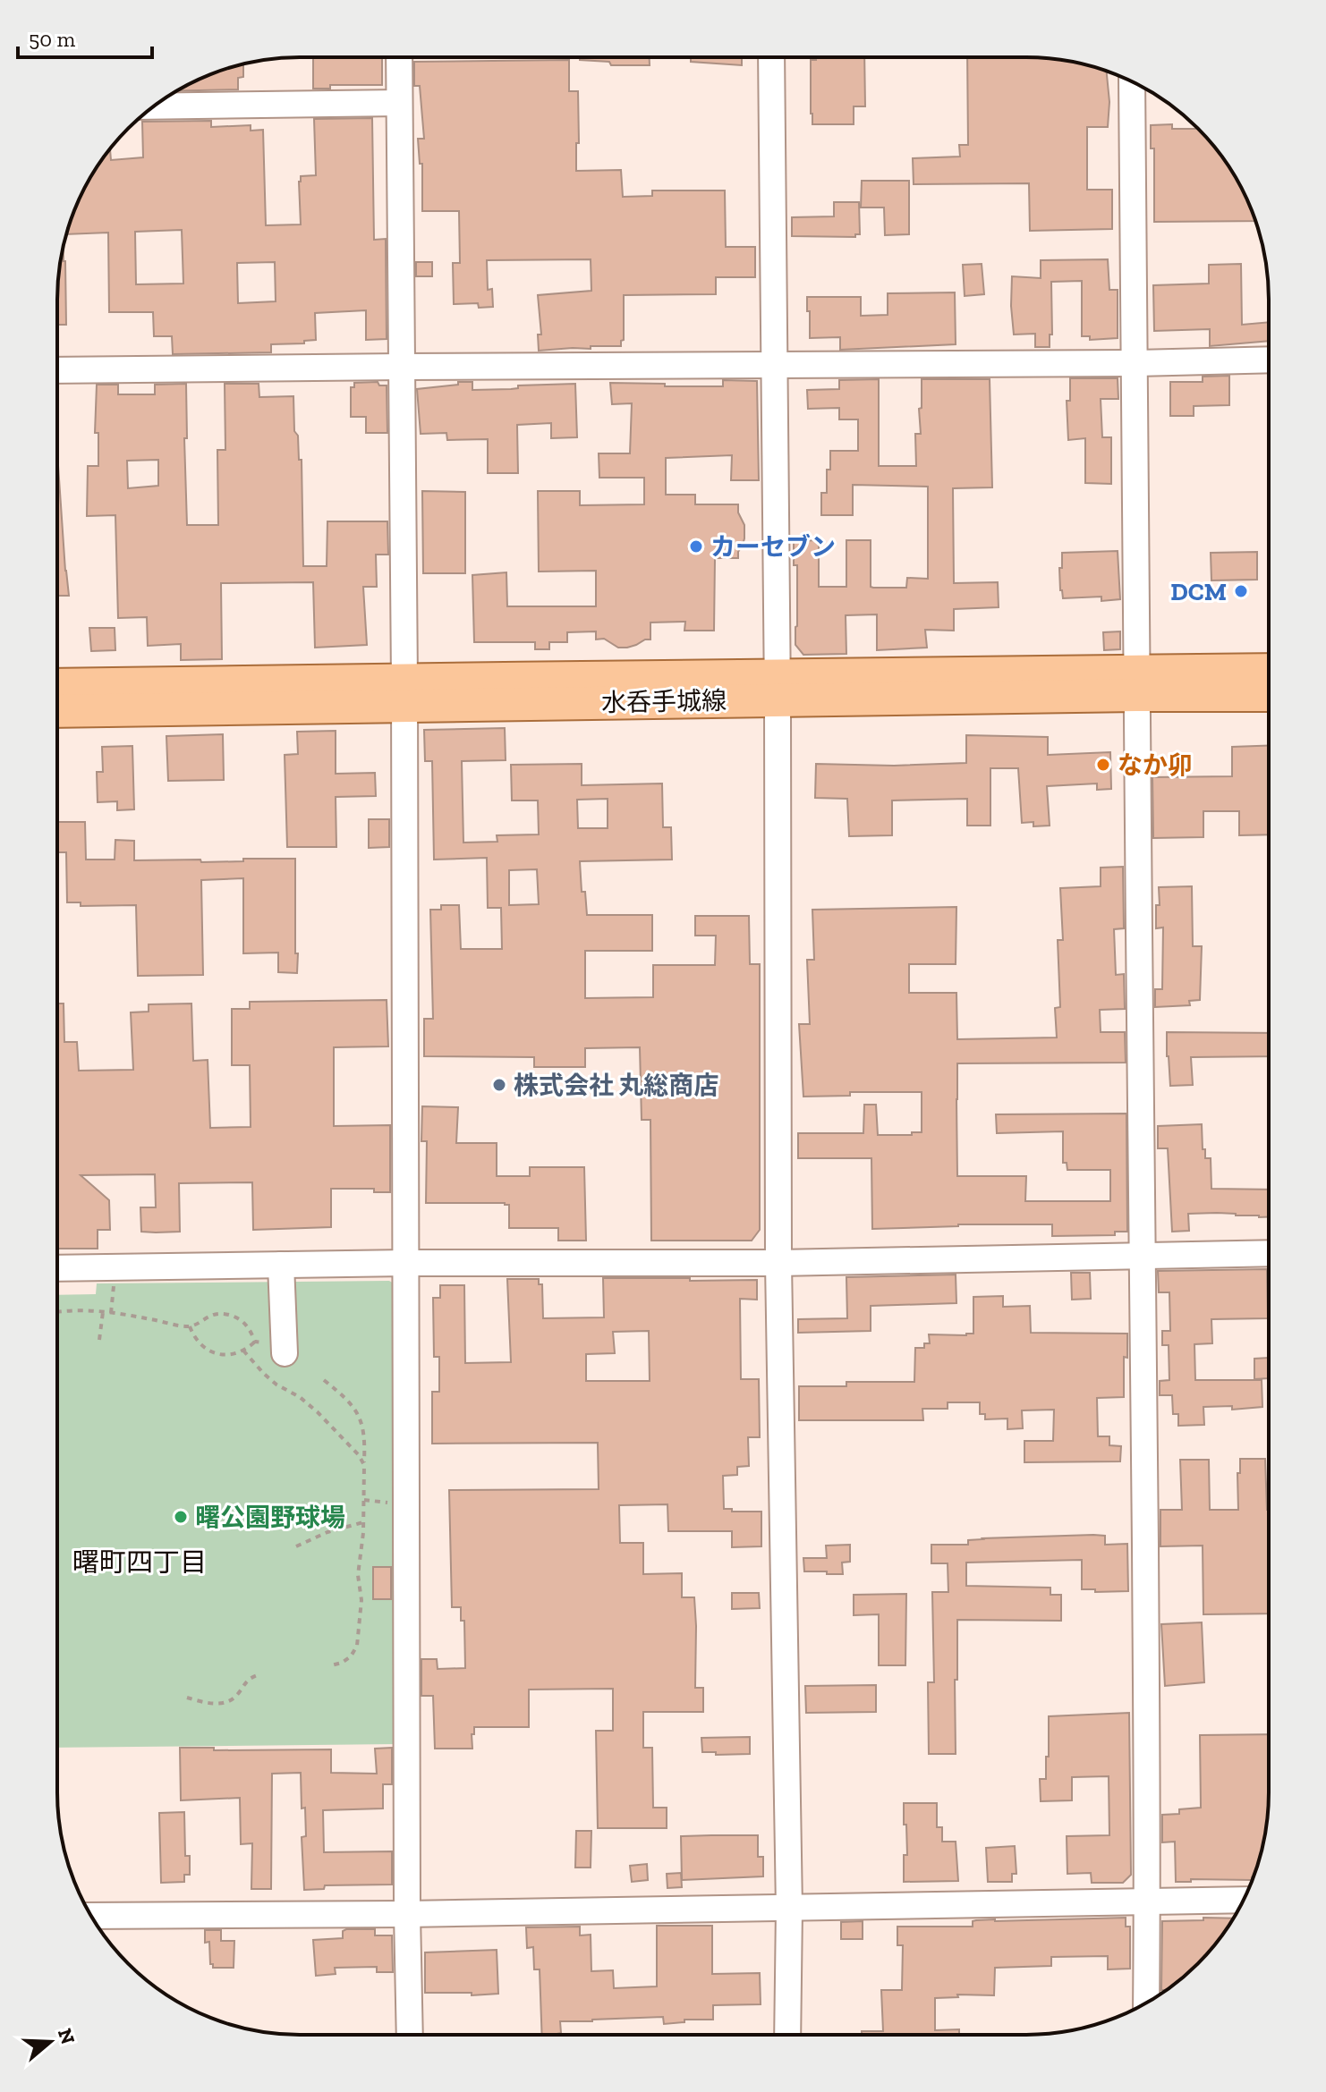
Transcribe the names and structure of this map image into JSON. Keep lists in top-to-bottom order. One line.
{"streets":{"main road":["水呑手城線"]},"districts":["曙町四丁目"],"places":["カーセブン","DCM","なか卯","株式会社 丸総商店","曙公園野球場"],"scale_bar":"50 m","north":"right"}
